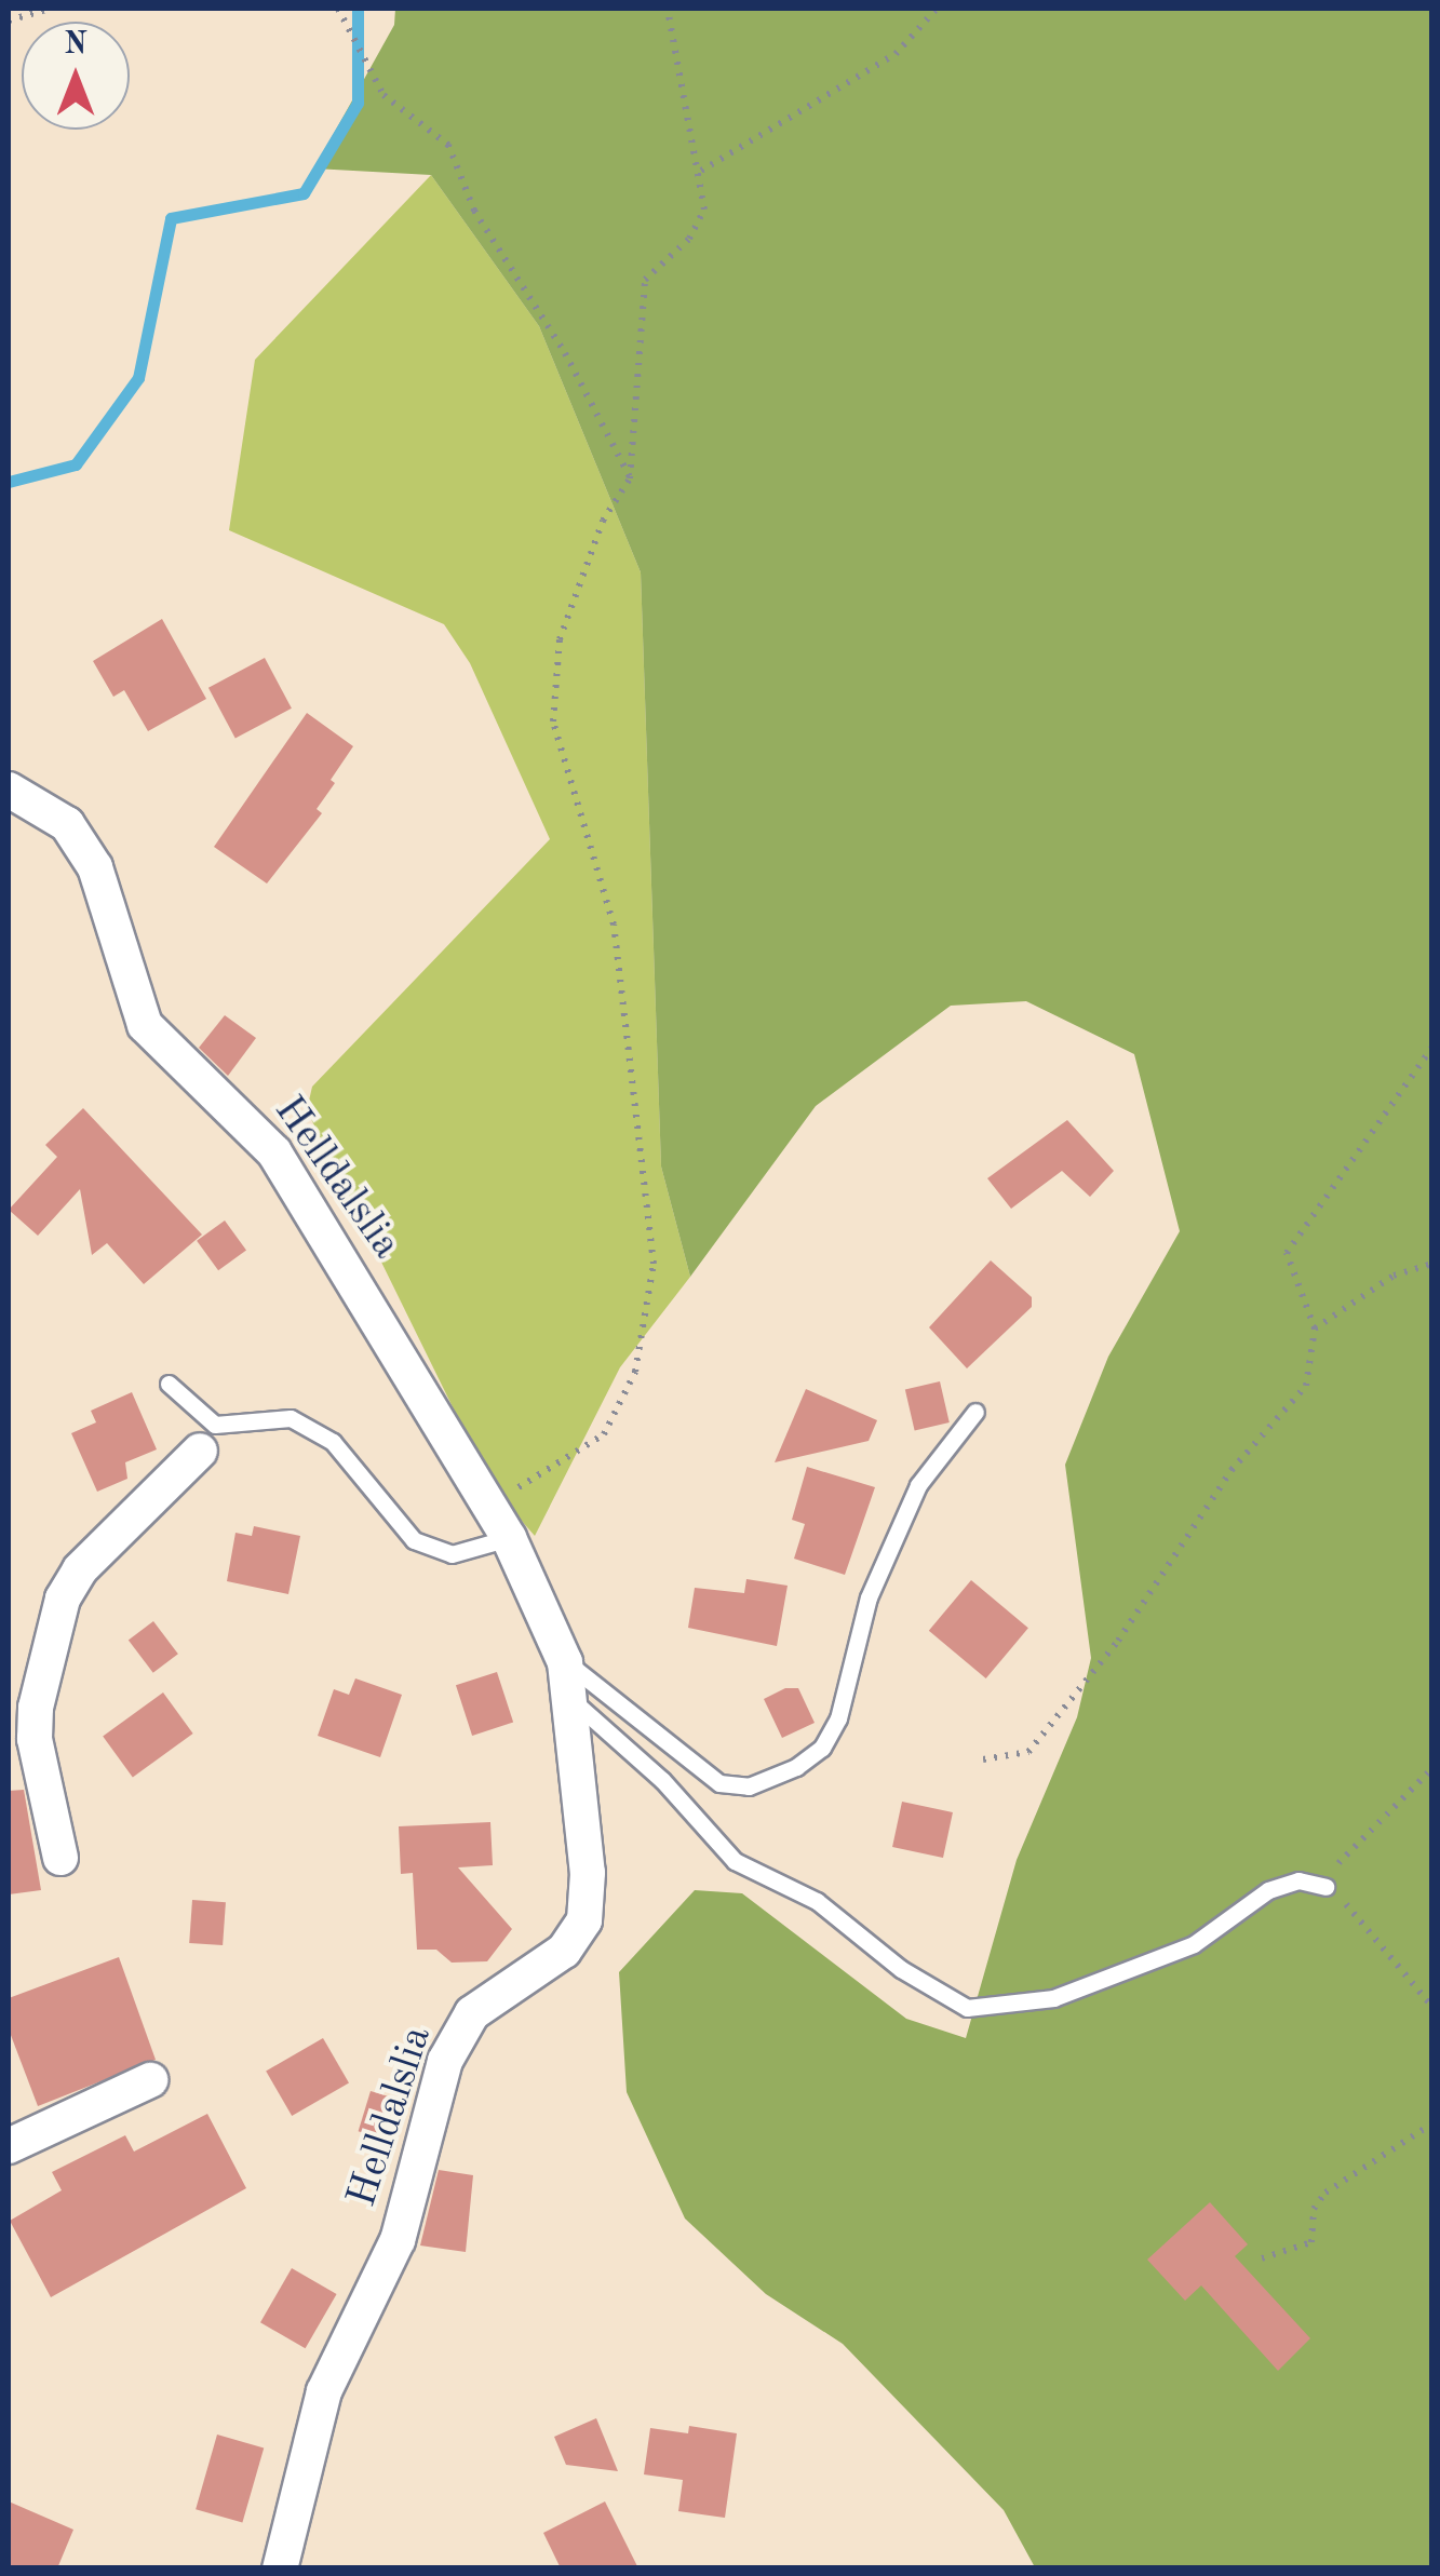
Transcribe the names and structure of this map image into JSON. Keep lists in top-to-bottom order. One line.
{"streets":{"street":["Helldalslia"]},"north":"top"}
